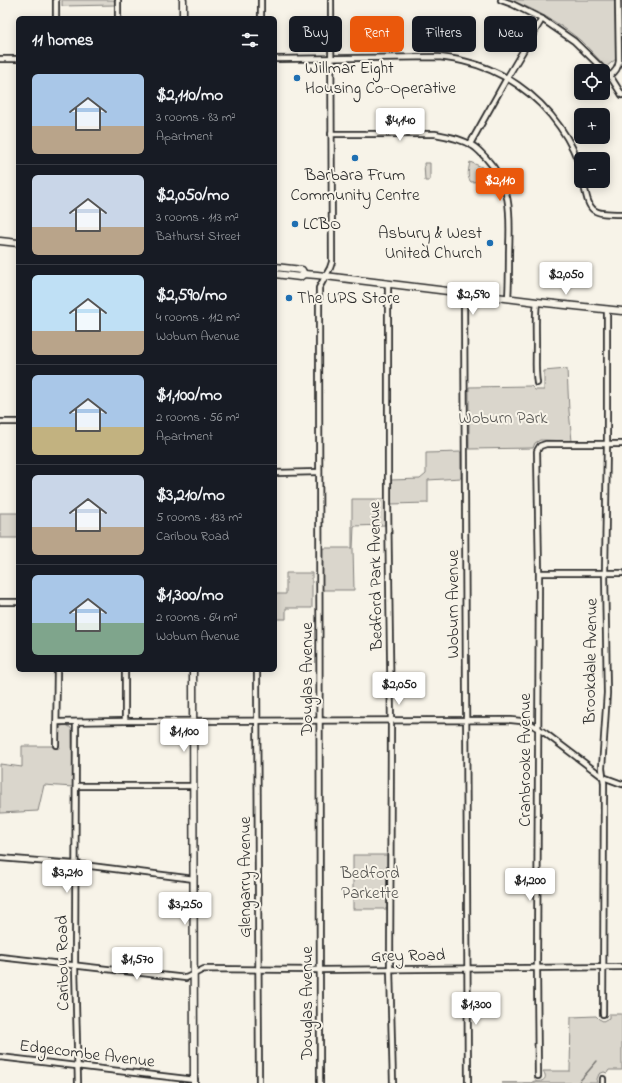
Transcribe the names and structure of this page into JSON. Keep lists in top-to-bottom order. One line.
{"streets":{"street":["Bedford Park Avenue","Woburn Avenue","Brookdale Avenue","Douglas Avenue","Cranbrooke Avenue","Glengarry Avenue","Grey Road","Caribou Road","Edgecombe Avenue"]},"crossings":[["Bedford Park Avenue","Grey Road"],["Woburn Avenue","Grey Road"],["Brookdale Avenue","Cranbrooke Avenue"],["Brookdale Avenue","Grey Road"],["Douglas Avenue","Grey Road"],["Cranbrooke Avenue","Grey Road"],["Glengarry Avenue","Grey Road"],["Grey Road","Caribou Road"],["Caribou Road","Edgecombe Avenue"]],"parks":["Woburn Park","Bedford Parkette"],"places":["Willmar Eight Housing Co-Operative","Barbara Frum Community Centre","LCBO","Asbury & West United Church","The UPS Store"],"page":{"chip":["Buy","Rent","Filters","New"],"heading":"11 homes","map_buttons":["+","−"],"list":[{"name":"$2,110/mo","note":"3 rooms · 83 m² · Apartment"},{"name":"$2,050/mo","note":"3 rooms · 113 m² · Bathurst Street"},{"name":"$2,590/mo","note":"4 rooms · 112 m² · Woburn Avenue"},{"name":"$1,100/mo","note":"2 rooms · 56 m² · Apartment"},{"name":"$3,210/mo","note":"5 rooms · 133 m² · Caribou Road"},{"name":"$1,300/mo","note":"2 rooms · 64 m² · Woburn Avenue"}],"price":["$4,140","$2,110","$2,050","$2,590","$2,050","$1,100","$3,210","$1,200","$3,250","$1,570","$1,300"]}}
